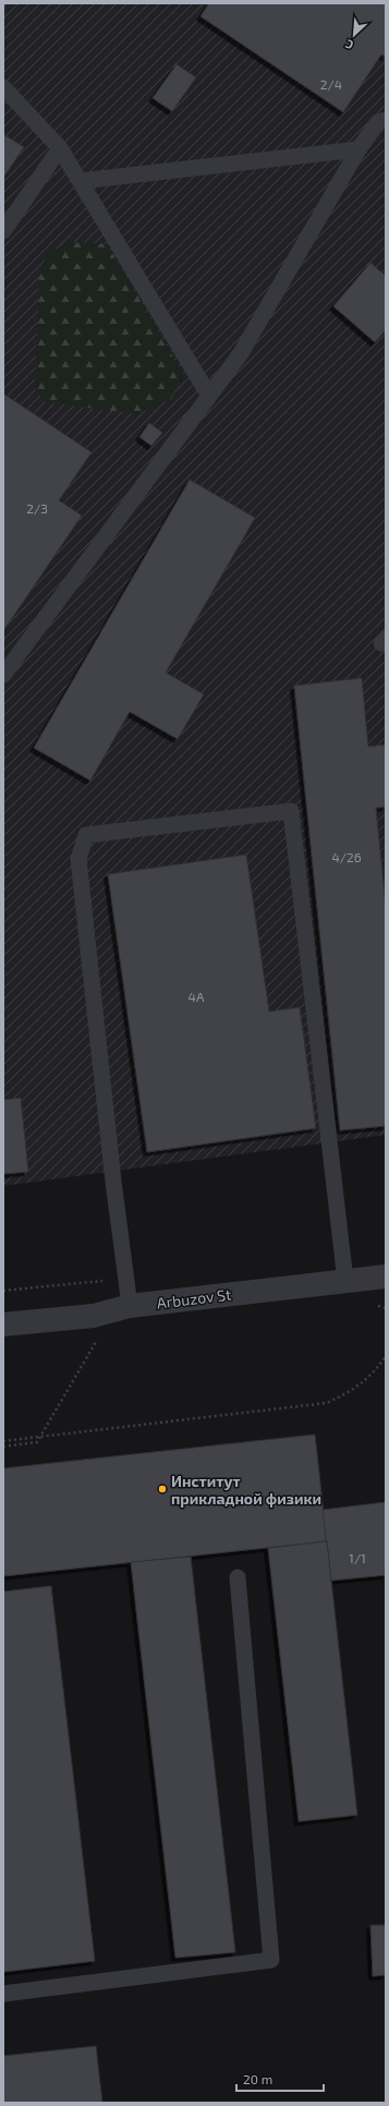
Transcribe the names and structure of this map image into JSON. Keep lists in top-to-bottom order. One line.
{"streets":{"street":["Arbuzov St"]},"places":["Институт прикладной физики"],"house_numbers":["2/4","2/3","4/26","4А","1/1"],"scale_bar":"20 m","north":"bottom left"}
